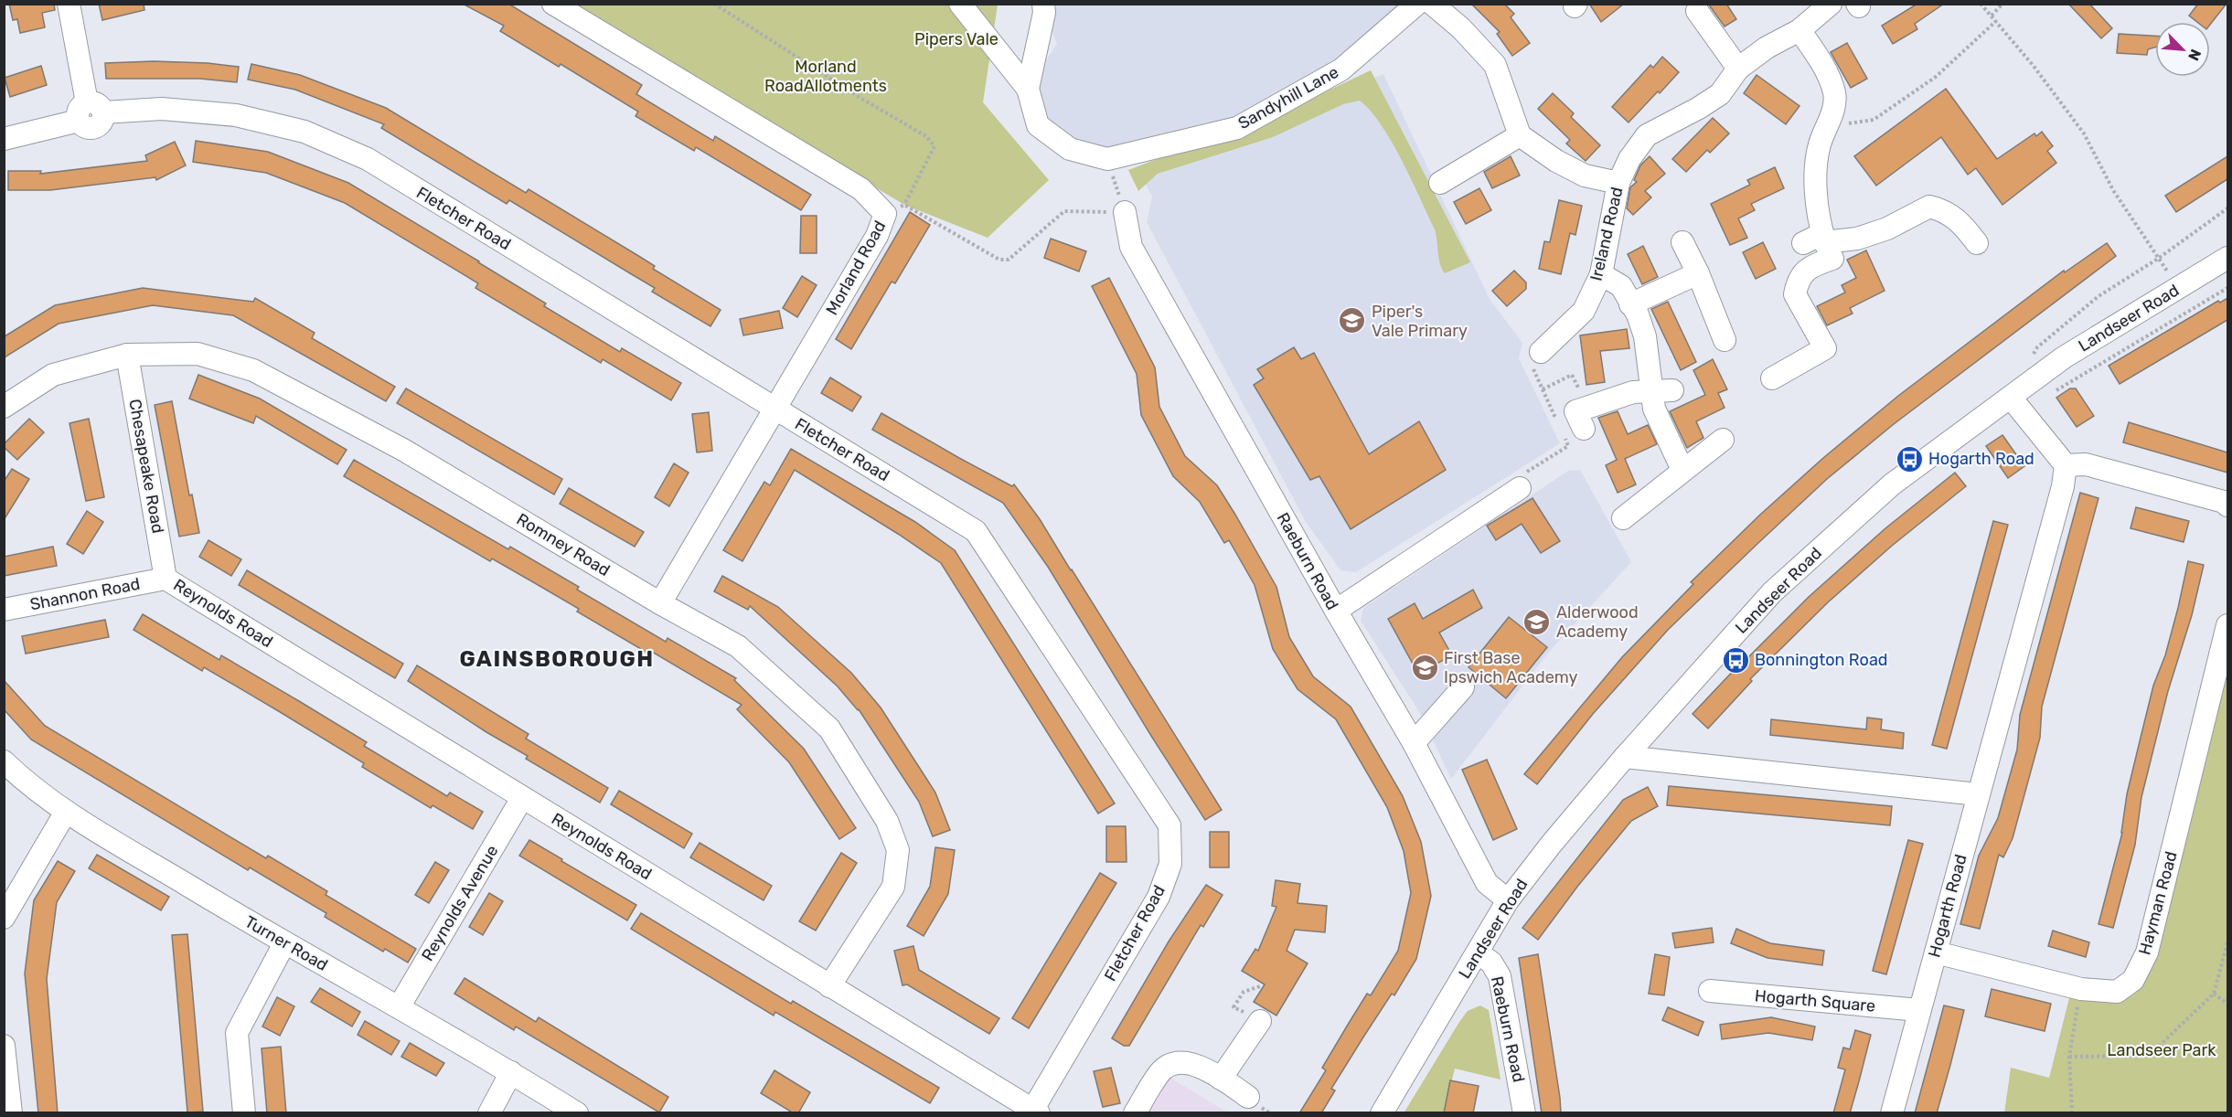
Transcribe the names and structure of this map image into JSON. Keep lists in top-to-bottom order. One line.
{"streets":{"street":["Sandyhill Lane","Fletcher Road","Ireland Road","Morland Road","Landseer Road","Chesapeake Road","Romney Road","Raeburn Road","Shannon Road","Reynolds Road","Reynolds Avenue","Hayman Road","Hogarth Road","Turner Road","Hogarth Square"]},"crossings":[["Fletcher Road","Morland Road"],["Fletcher Road","Reynolds Road"],["Morland Road","Romney Road"],["Landseer Road","Raeburn Road"],["Chesapeake Road","Romney Road"],["Chesapeake Road","Shannon Road"],["Chesapeake Road","Reynolds Road"],["Romney Road","Reynolds Road"],["Shannon Road","Reynolds Road"],["Reynolds Road","Reynolds Avenue"],["Reynolds Avenue","Turner Road"],["Hayman Road","Hogarth Road"],["Hogarth Road","Hogarth Square"]],"districts":["GAINSBOROUGH"],"parks":["Pipers Vale","Morland RoadAllotments","Landseer Park"],"places":{"school or university":["Piper's Vale Primary","Alderwood Academy","First Base Ipswich Academy"],"bus stop":["Hogarth Road","Bonnington Road"]},"north":"bottom right"}
